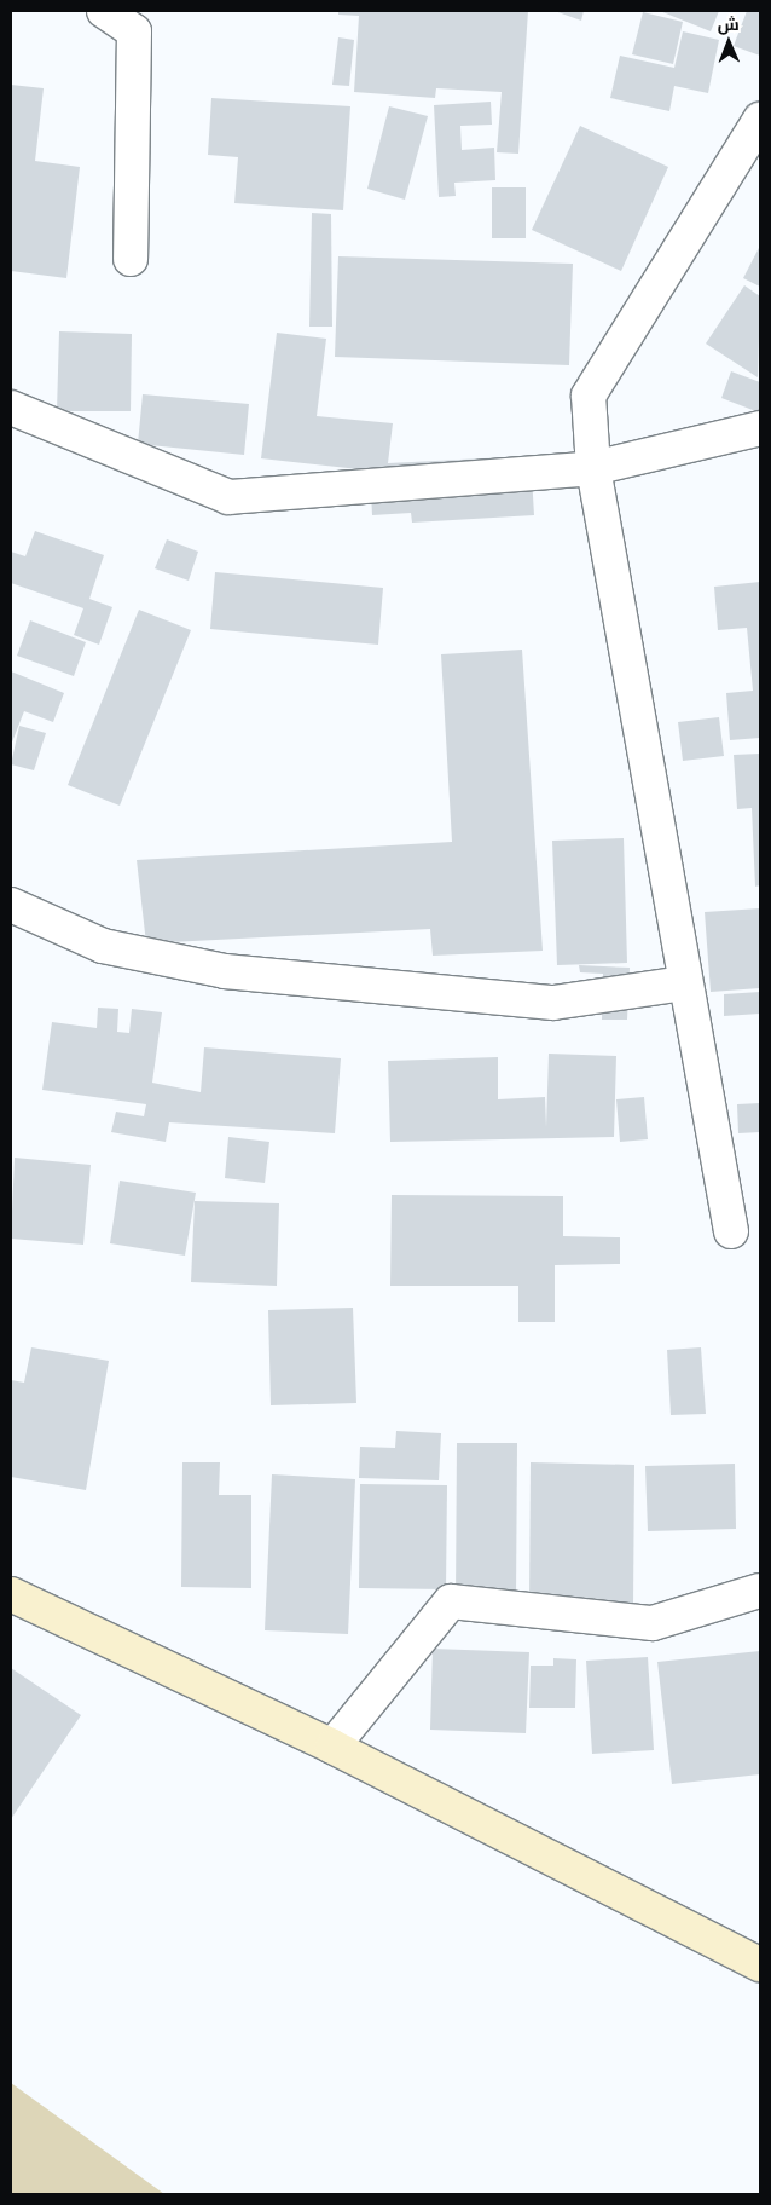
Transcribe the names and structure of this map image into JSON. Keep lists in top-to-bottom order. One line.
{"north":"top"}
